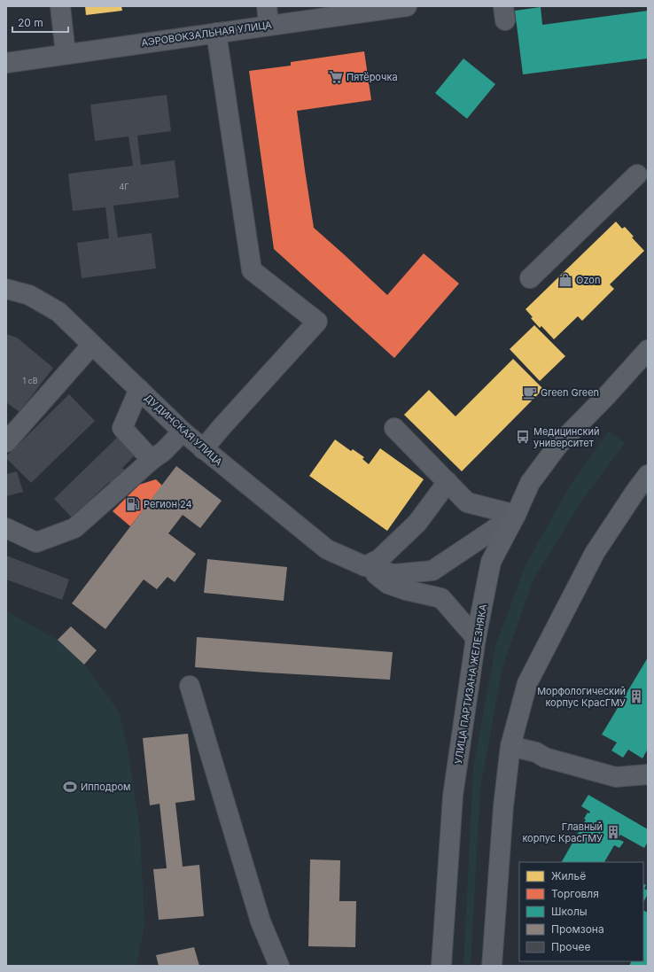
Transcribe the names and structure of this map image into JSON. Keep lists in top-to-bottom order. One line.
{"streets":{"main road":["УЛИЦА ПАРТИЗАНА ЖЕЛЕЗНЯКА"],"street":["АЭРОВОКЗАЛЬНАЯ УЛИЦА","ДУДИНСКАЯ УЛИЦА"]},"places":{"supermarket":["Пятёрочка"],"shop":["Ozon"],"cafe":["Green Green"],"bus stop":["Медицинский университет"],"fuel station":["Регион 24"],"building":["Морфологический корпус КрасГМУ","Главный корпус КрасГМУ"],"sports":["Ипподром"]},"house_numbers":["4Г","1 сВ"],"legend":["Жильё","Торговля","Школы","Промзона","Прочее"],"scale_bar":"20 m"}
